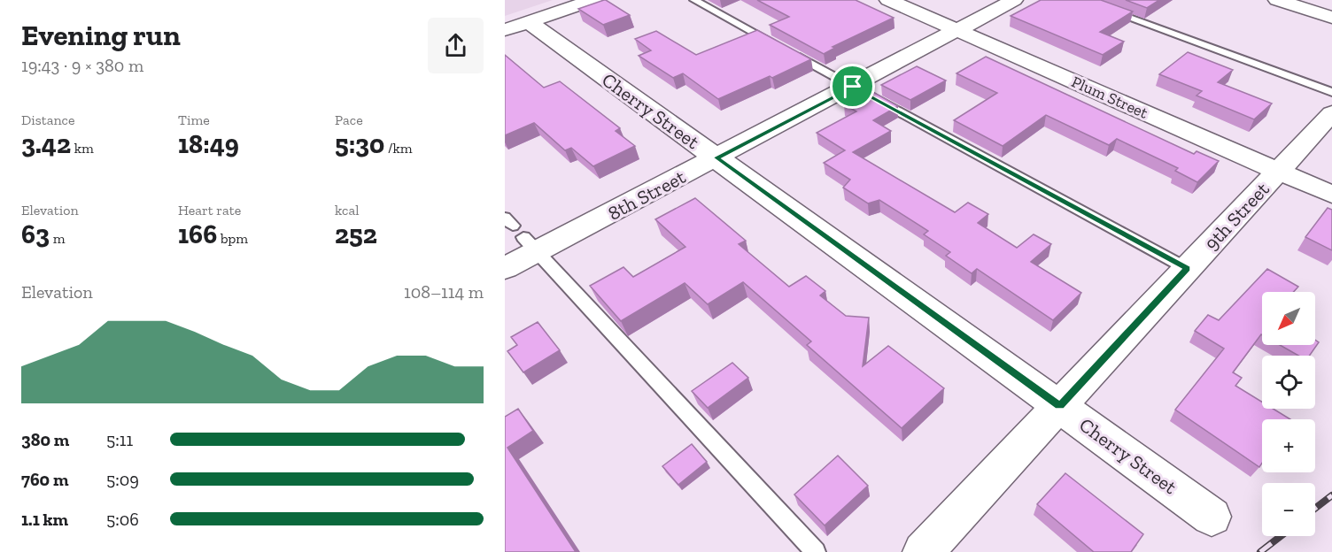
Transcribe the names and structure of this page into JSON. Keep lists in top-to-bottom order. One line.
{"streets":{"street":["Plum Street","Cherry Street","8th Street","9th Street"]},"crossings":[["Plum Street","8th Street"],["Plum Street","9th Street"],["Cherry Street","8th Street"],["Cherry Street","9th Street"]],"north":"bottom left","page":{"heading":["Evening run","19:43 · 9 × 380 m"],"stats":[["Distance","3.42 km"],["Time","18:49"],["Pace","5:30 /km"],["Elevation","63 m"],["Heart rate","166 bpm"],["kcal","252"]],"chart":["Elevation","108–114 m"],"map_buttons":["+","−"],"list":[{"name":"380 m","note":"5:11"},{"name":"760 m","note":"5:09"},{"name":"1.1 km","note":"5:06"}]}}
